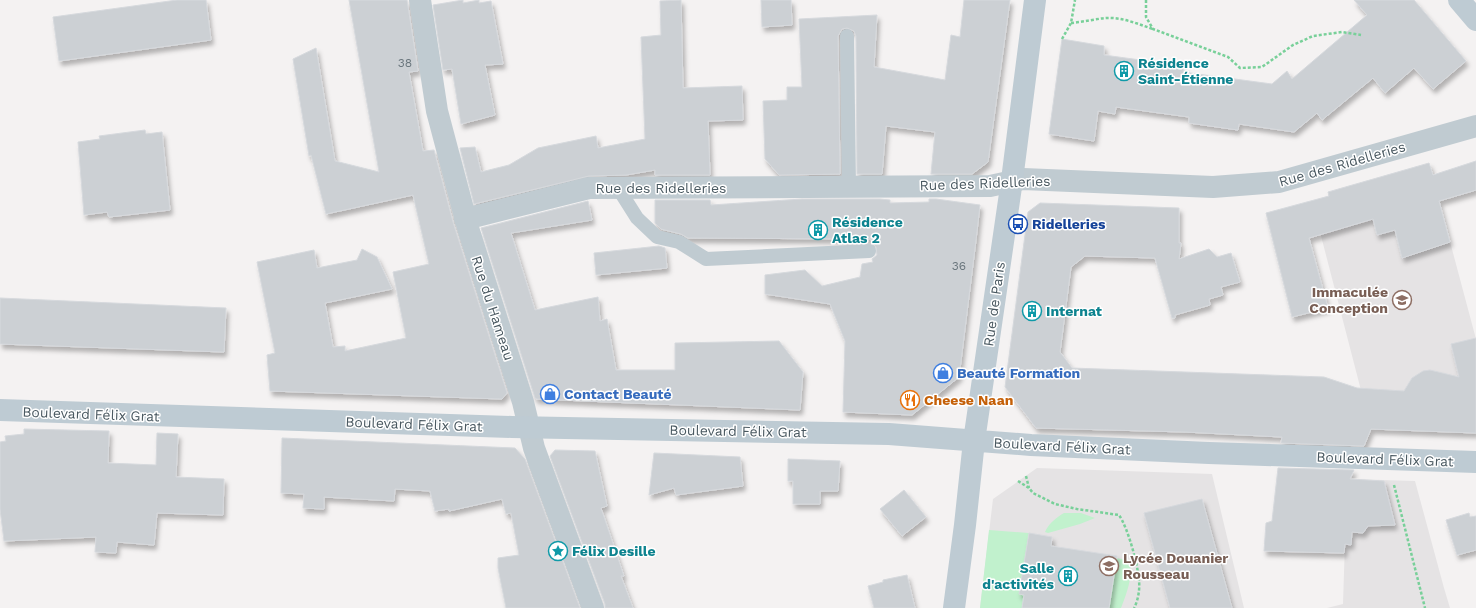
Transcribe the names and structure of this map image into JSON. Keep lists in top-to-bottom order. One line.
{"streets":{"main road":["Rue de Paris","Boulevard Félix Grat"],"street":["Rue des Ridelleries","Rue du Hameau"]},"crossings":[["Rue des Ridelleries","Rue de Paris"],["Rue des Ridelleries","Rue du Hameau"],["Rue de Paris","Boulevard Félix Grat"],["Rue du Hameau","Boulevard Félix Grat"]],"places":{"building":["Résidence Saint-Étienne","Résidence Atlas 2","Internat","Salle d'activités"],"bus stop":["Ridelleries"],"school or university":["Immaculée Conception","Lycée Douanier Rousseau"],"shop":["Beauté Formation","Contact Beauté"],"restaurant":["Cheese Naan"],"place":["Félix Desille"]},"house_numbers":["38","36"]}
